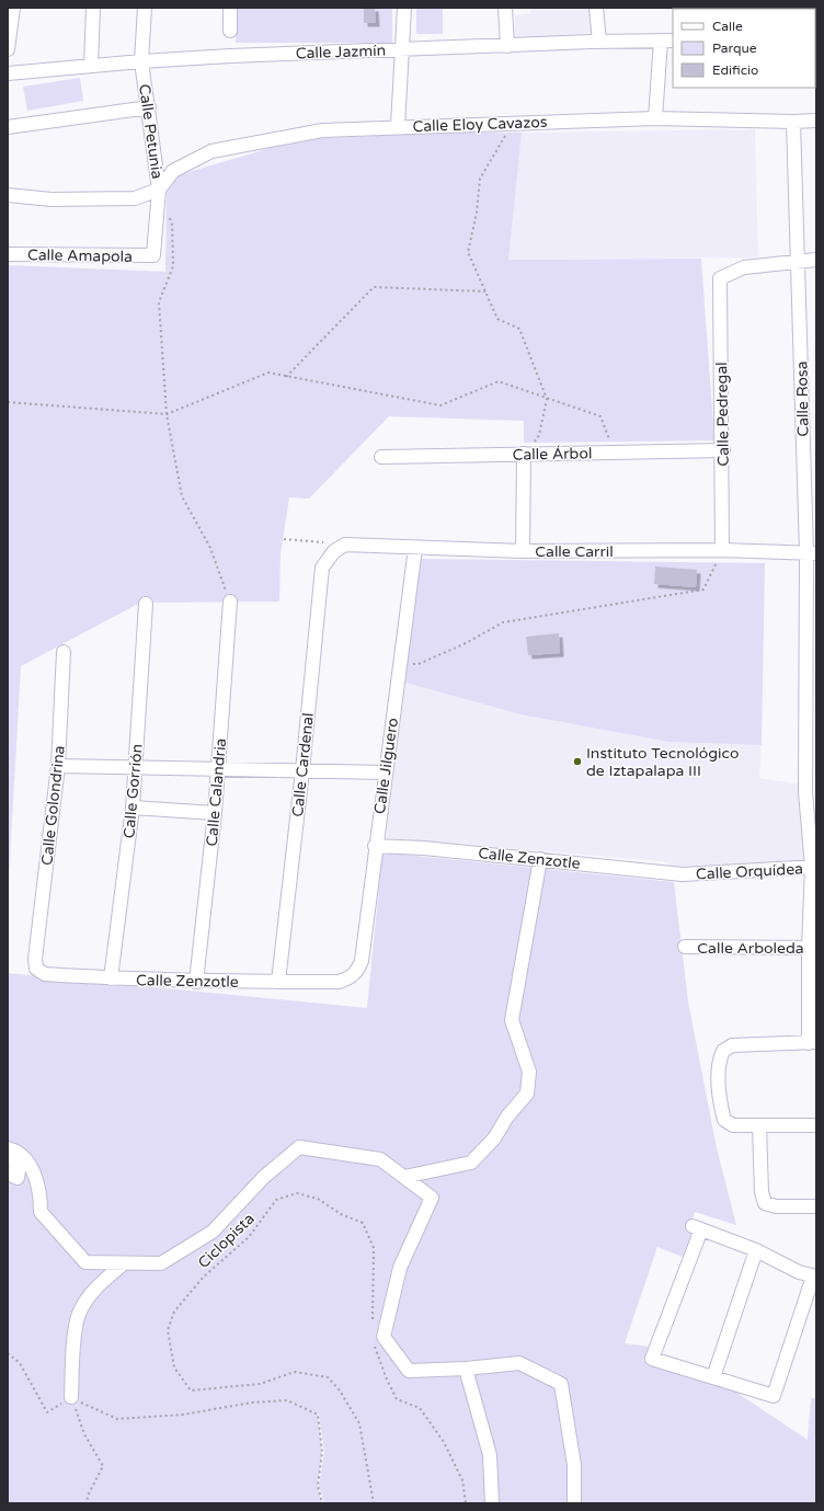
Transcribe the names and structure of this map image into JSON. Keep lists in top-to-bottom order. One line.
{"streets":{"street":["Calle Jazmín","Calle Eloy Cavazos","Calle Petunia","Calle Amapola","Calle Rosa","Calle Pedregal","Calle Árbol","Calle Carril","Calle Cardenal","Calle Jilguero","Calle Gorrión","Calle Calandria","Calle Golondrina","Calle Zenzotle","Calle Orquídea","Calle Arboleda"],"path":["Ciclopista"]},"crossings":[["Calle Jazmín","Calle Petunia"],["Calle Eloy Cavazos","Calle Petunia"],["Calle Eloy Cavazos","Calle Rosa"],["Calle Petunia","Calle Amapola"],["Calle Rosa","Calle Pedregal"],["Calle Rosa","Calle Carril"],["Calle Rosa","Calle Orquídea"],["Calle Rosa","Calle Arboleda"],["Calle Pedregal","Calle Árbol"],["Calle Pedregal","Calle Carril"],["Calle Carril","Calle Cardenal"],["Calle Carril","Calle Jilguero"],["Calle Cardenal","Calle Zenzotle"],["Calle Jilguero","Calle Zenzotle"],["Calle Gorrión","Calle Zenzotle"],["Calle Calandria","Calle Zenzotle"],["Calle Golondrina","Calle Zenzotle"],["Calle Zenzotle","Calle Orquídea"]],"places":["Instituto Tecnológico de Iztapalapa III"],"legend":["Calle","Parque","Edificio"]}
